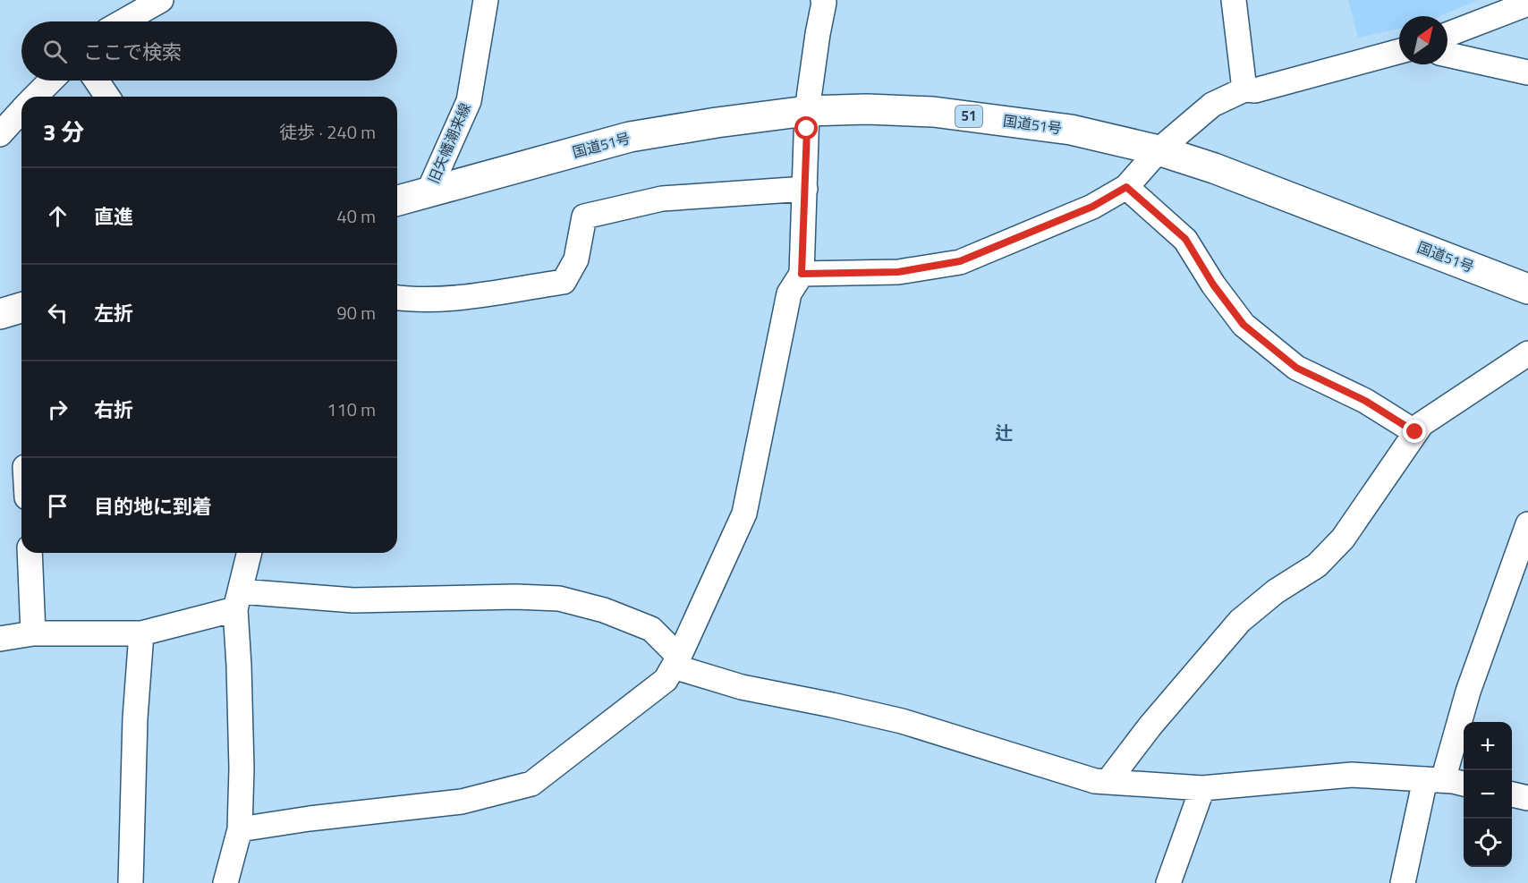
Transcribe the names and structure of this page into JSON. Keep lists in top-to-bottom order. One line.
{"streets":{"highway":["51","国道51号"],"street":["旧矢幡潮来線"]},"crossings":[["国道51号","旧矢幡潮来線"]],"districts":["辻"],"north":"top right","page":{"search":"ここで検索","heading":["3 分","徒歩 · 240 m"],"list":[["直進","40 m"],["左折","90 m"],["右折","110 m"],"目的地に到着"],"map_buttons":["+","−"]}}
